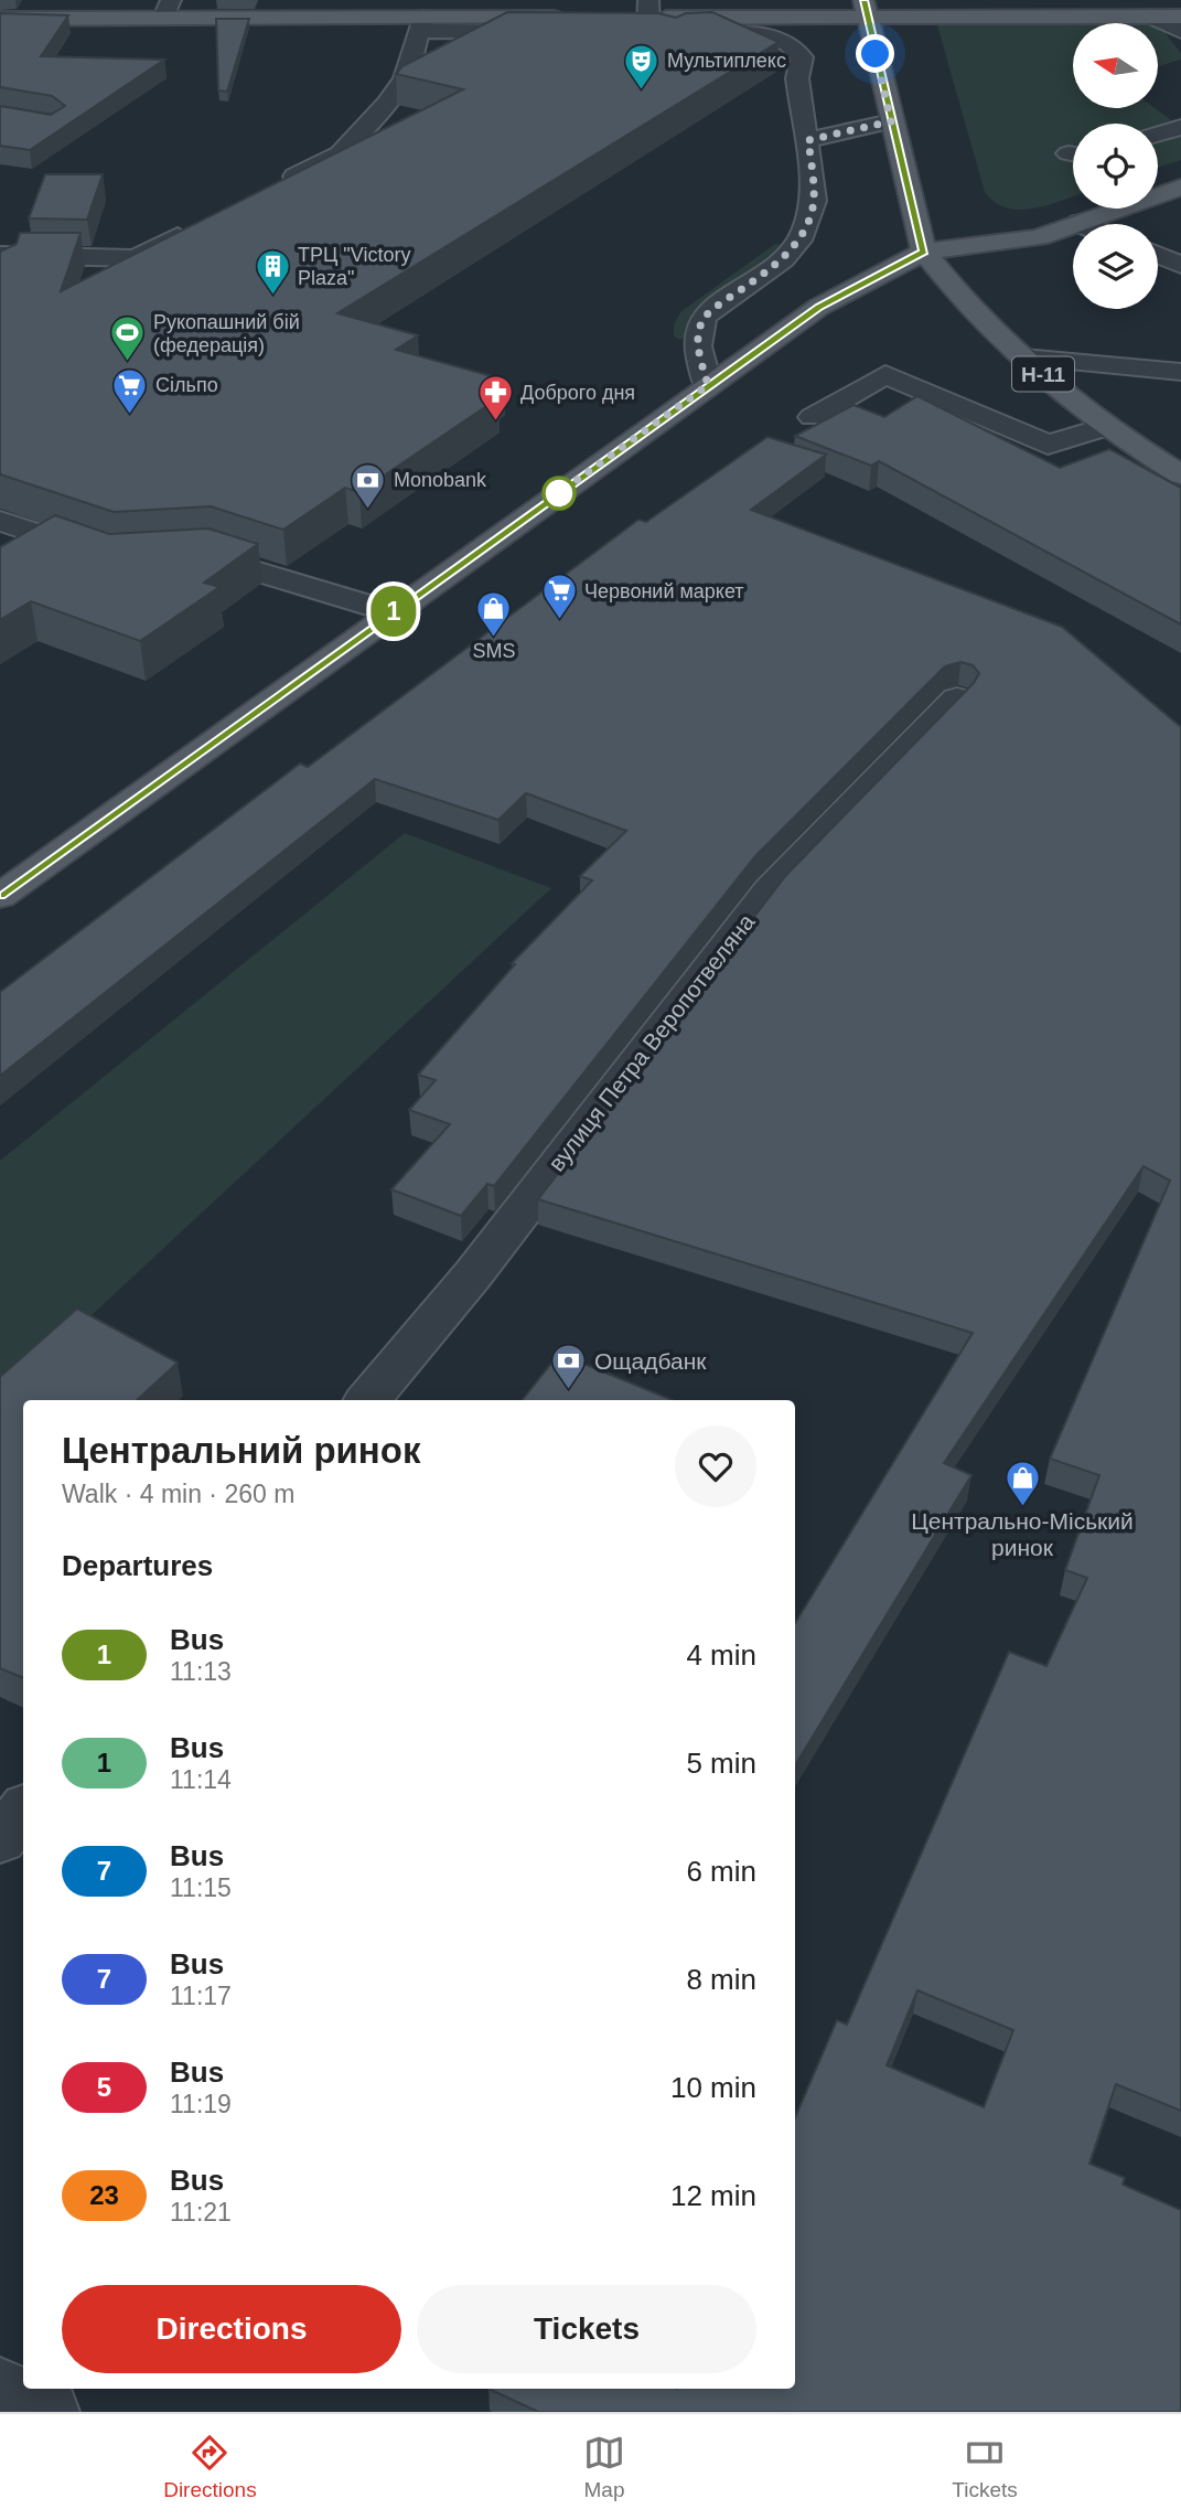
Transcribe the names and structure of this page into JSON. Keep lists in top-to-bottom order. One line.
{"streets":{"main road":["Н-11"],"street":["вулиця Петра Веропотвеляна"]},"places":{"theatre":["Мультиплекс"],"building":["ТРЦ \"Victory Plaza\""],"sports":["Рукопашний бій (федерація)"],"supermarket":["Сільпо","Червоний маркет"],"pharmacy":["Доброго дня"],"bank":["Monobank","Ощадбанк"],"shop":["SMS","Центрально-Міський ринок"]},"lines":["bus line 1"],"north":"left","page":{"on_map":"1","heading":[["Центральний ринок","Walk · 4 min · 260 m"],"Departures"],"list":[{"mark":"1","name":"Bus","note":"11:13","value":"4 min"},{"mark":"1","name":"Bus","note":"11:14","value":"5 min"},{"mark":"7","name":"Bus","note":"11:15","value":"6 min"},{"mark":"7","name":"Bus","note":"11:17","value":"8 min"},{"mark":"5","name":"Bus","note":"11:19","value":"10 min"},{"mark":"23","name":"Bus","note":"11:21","value":"12 min"}],"buttons":["Directions","Tickets"],"tabs":["Directions","Map","Tickets"]}}
